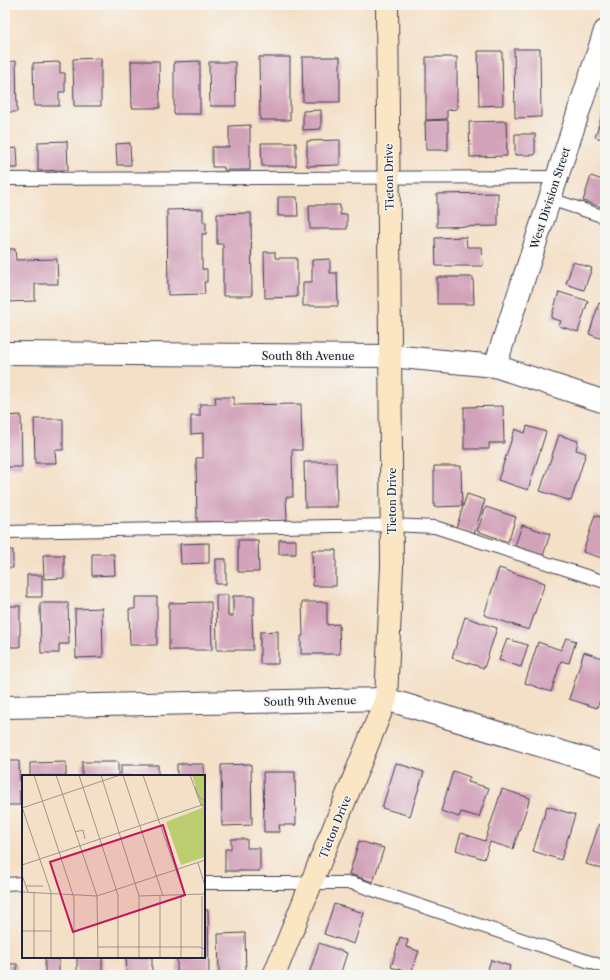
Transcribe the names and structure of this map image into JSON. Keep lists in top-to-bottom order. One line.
{"streets":{"main road":["Tieton Drive"],"street":["West Division Street","South 8th Avenue","South 9th Avenue"]},"crossings":[["Tieton Drive","South 8th Avenue"],["Tieton Drive","South 9th Avenue"],["West Division Street","South 8th Avenue"]]}
